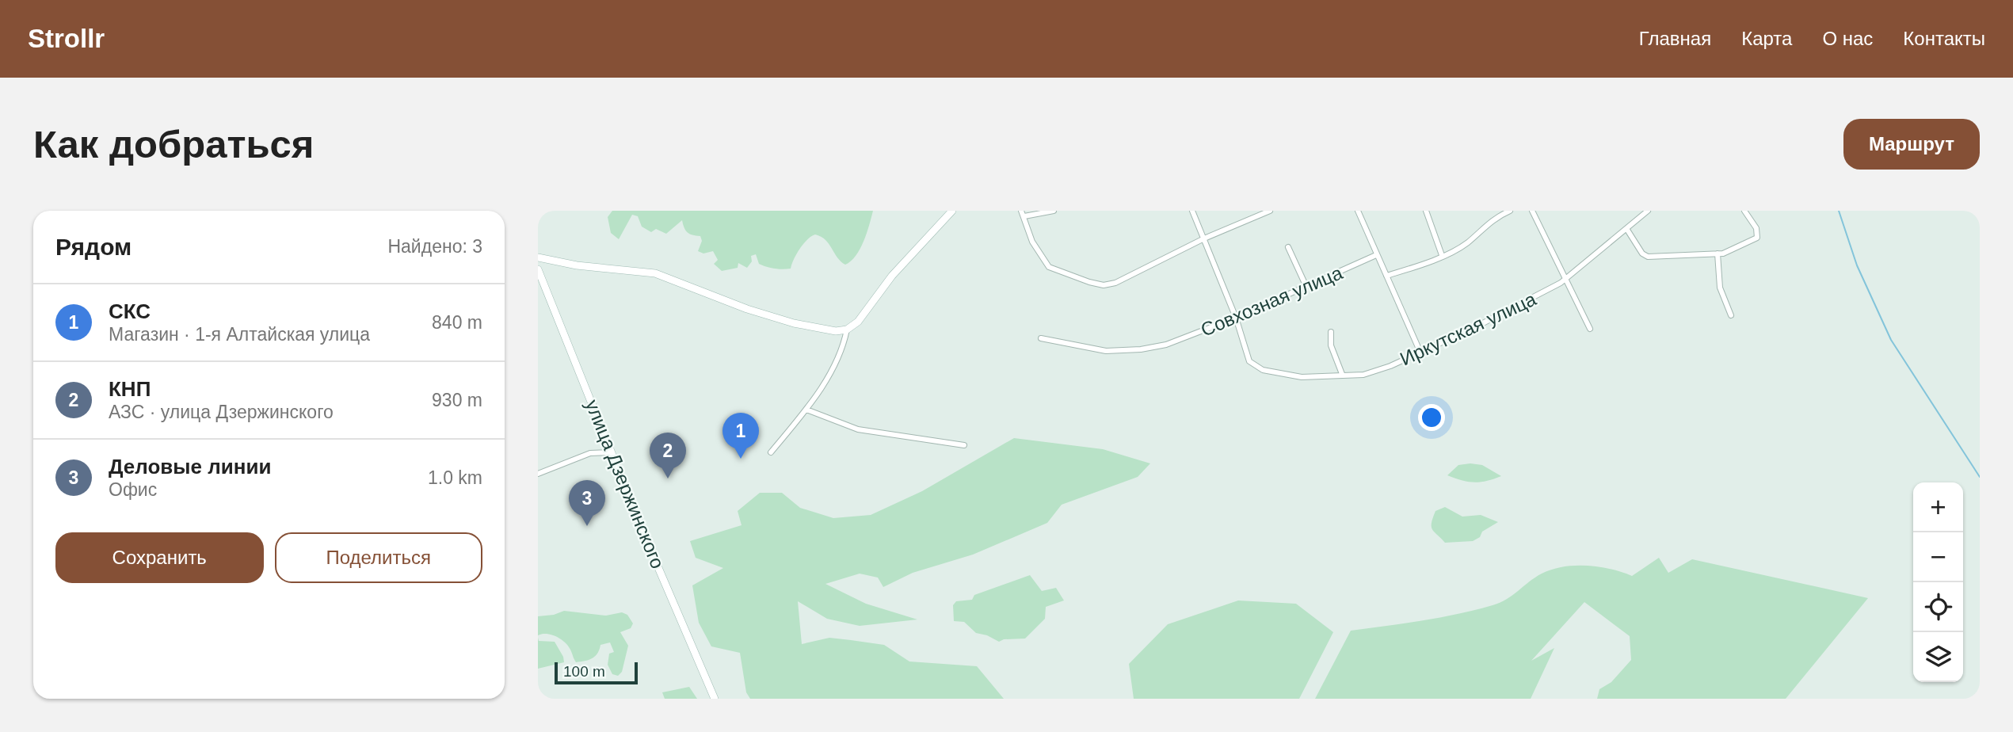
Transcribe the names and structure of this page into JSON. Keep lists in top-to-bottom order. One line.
{"streets":{"street":["Совхозная улица","Иркутская улица","улица Дзержинского"]},"crossings":[["Совхозная улица","Иркутская улица"]],"scale_bar":"100 m","page":{"header":"Strollr","nav":["Главная","Карта","О нас","Контакты"],"buttons":["Маршрут",["Сохранить","Поделиться"]],"title":"Как добраться","heading":["Рядом","Найдено: 3"],"list":[{"mark":"1","name":"СКС","note":"Магазин · 1-я Алтайская улица","value":"840 m"},{"mark":"2","name":"КНП","note":"АЗС · улица Дзержинского","value":"930 m"},{"mark":"3","name":"Деловые линии","note":"Офис","value":"1.0 km"}],"pins":["1","2","3"],"map_buttons":["+","−"],"scale":"100 m"}}
